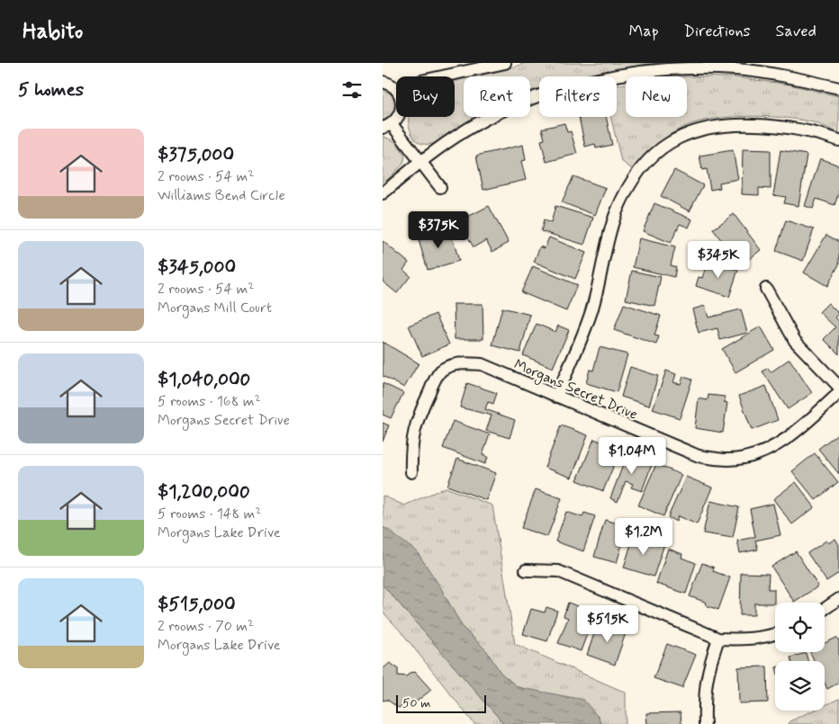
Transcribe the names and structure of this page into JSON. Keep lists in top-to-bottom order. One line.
{"streets":{"street":["Morgans Secret Drive"]},"scale_bar":"50 m","page":{"header":"Habito","nav":["Map","Directions","Saved"],"heading":"5 homes","chip":["Buy","Rent","Filters","New"],"list":[{"name":"$375,000","note":"2 rooms · 54 m² · Williams Bend Circle"},{"name":"$345,000","note":"2 rooms · 54 m² · Morgans Mill Court"},{"name":"$1,040,000","note":"5 rooms · 168 m² · Morgans Secret Drive"},{"name":"$1,200,000","note":"5 rooms · 148 m² · Morgans Lake Drive"},{"name":"$515,000","note":"2 rooms · 70 m² · Morgans Lake Drive"}],"price":["$375K","$345K","$1.04M","$1.2M","$515K"],"scale":"50 m"}}
